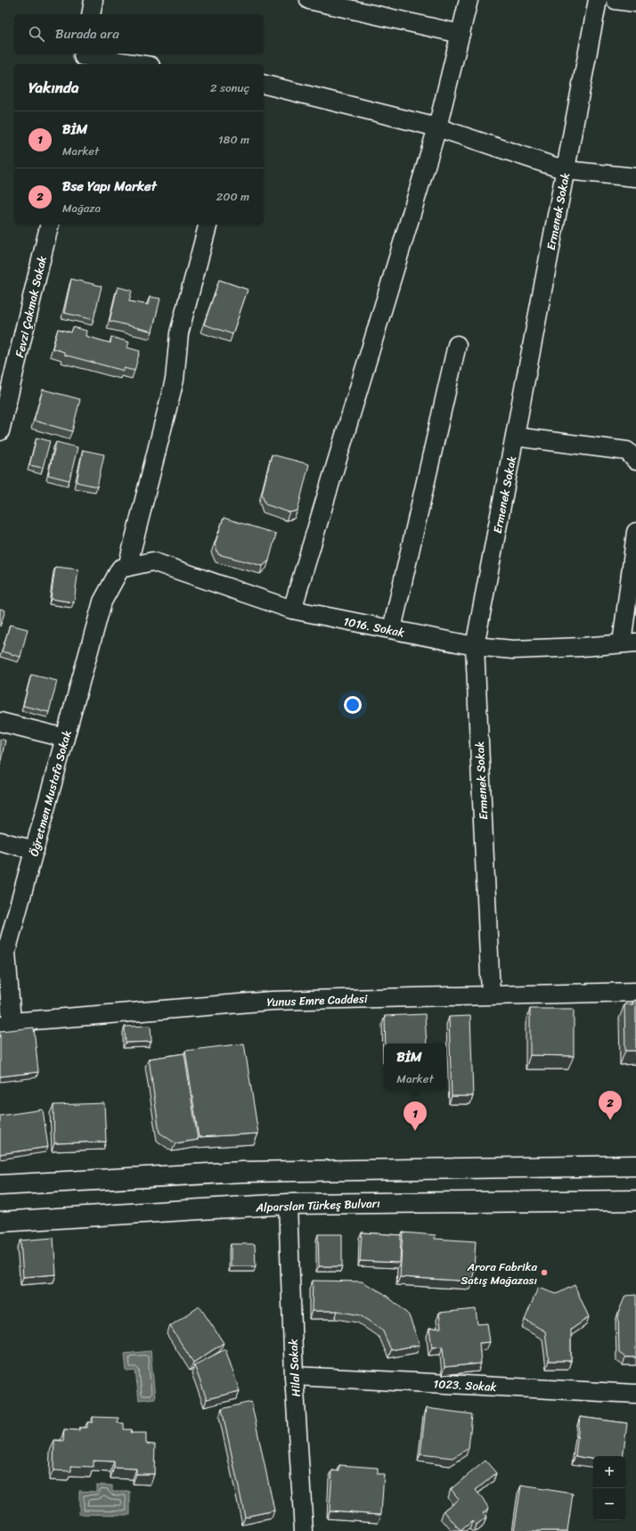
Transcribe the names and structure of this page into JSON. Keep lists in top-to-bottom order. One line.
{"streets":{"highway":["Alparslan Türkeş Bulvarı"],"street":["Ermenek Sokak","Fevzi Çakmak Sokak","1016. Sokak","Öğretmen Mustafa Sokak","Yunus Emre Caddesi","Hilal Sokak","1023. Sokak"]},"crossings":[["Ermenek Sokak","1016. Sokak"],["Ermenek Sokak","Yunus Emre Caddesi"],["1016. Sokak","Öğretmen Mustafa Sokak"],["Öğretmen Mustafa Sokak","Yunus Emre Caddesi"],["Alparslan Türkeş Bulvarı","Hilal Sokak"],["Hilal Sokak","1023. Sokak"]],"places":["Arora Fabrika Satış Mağazası"],"page":{"search":"Burada ara","heading":["Yakında","2 sonuç"],"list":[{"mark":"1","name":"BİM","note":"Market","value":"180 m"},{"mark":"2","name":"Bse Yapı Market","note":"Mağaza","value":"200 m"}],"popup":["BİM","Market"],"pins":["2","1"],"map_buttons":["+","−"]}}
